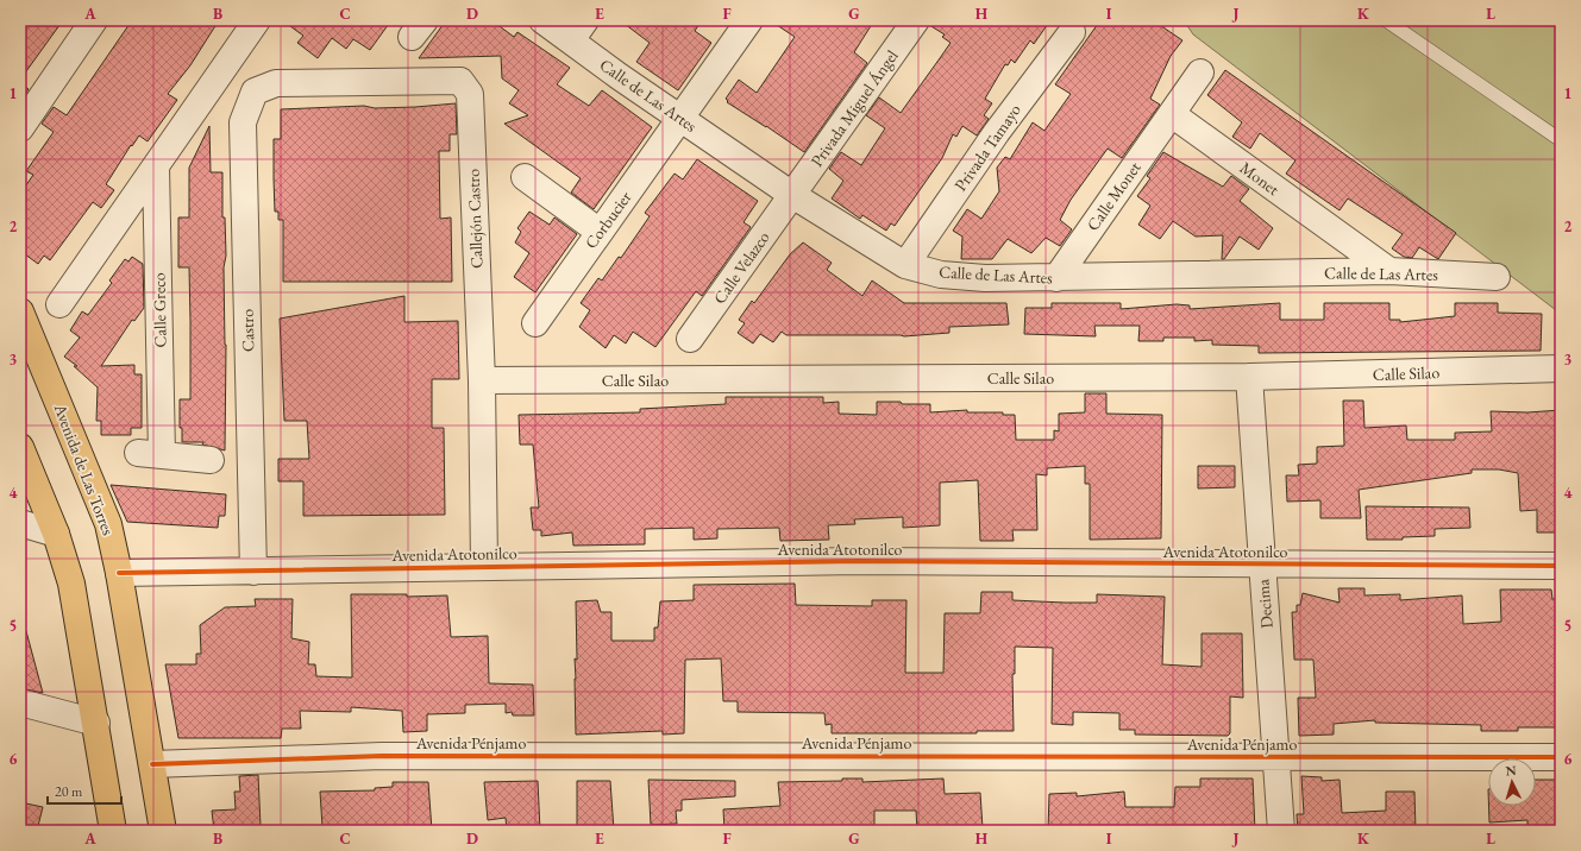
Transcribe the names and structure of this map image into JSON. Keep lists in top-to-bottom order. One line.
{"streets":{"main road":["Avenida de Las Torres"],"street":["Calle de Las Artes","Privada Miguel Ángel","Privada Tamayo","Monet","Calle Monet","Callejón Castro","Corbucier","Calle Velazco","Calle Greco","Castro","Calle Silao","Avenida Atotonilco","Decima","Avenida Pénjamo"]},"crossings":[["Calle de Las Artes","Privada Miguel Ángel"],["Calle de Las Artes","Privada Tamayo"],["Calle de Las Artes","Monet"],["Calle de Las Artes","Calle Monet"],["Calle de Las Artes","Corbucier"],["Calle de Las Artes","Calle Velazco"],["Privada Miguel Ángel","Calle Velazco"],["Monet","Calle Monet"],["Callejón Castro","Castro"],["Callejón Castro","Calle Silao"],["Callejón Castro","Avenida Atotonilco"],["Castro","Avenida Atotonilco"],["Calle Silao","Decima"],["Avenida de Las Torres","Avenida Atotonilco"],["Avenida de Las Torres","Avenida Pénjamo"],["Avenida Atotonilco","Decima"],["Decima","Avenida Pénjamo"]],"scale_bar":"20 m","north":"top","grid":{"columns":["A","B","C","D","E","F","G","H","I","J","K","L"],"rows":["1","2","3","4","5","6"]}}
